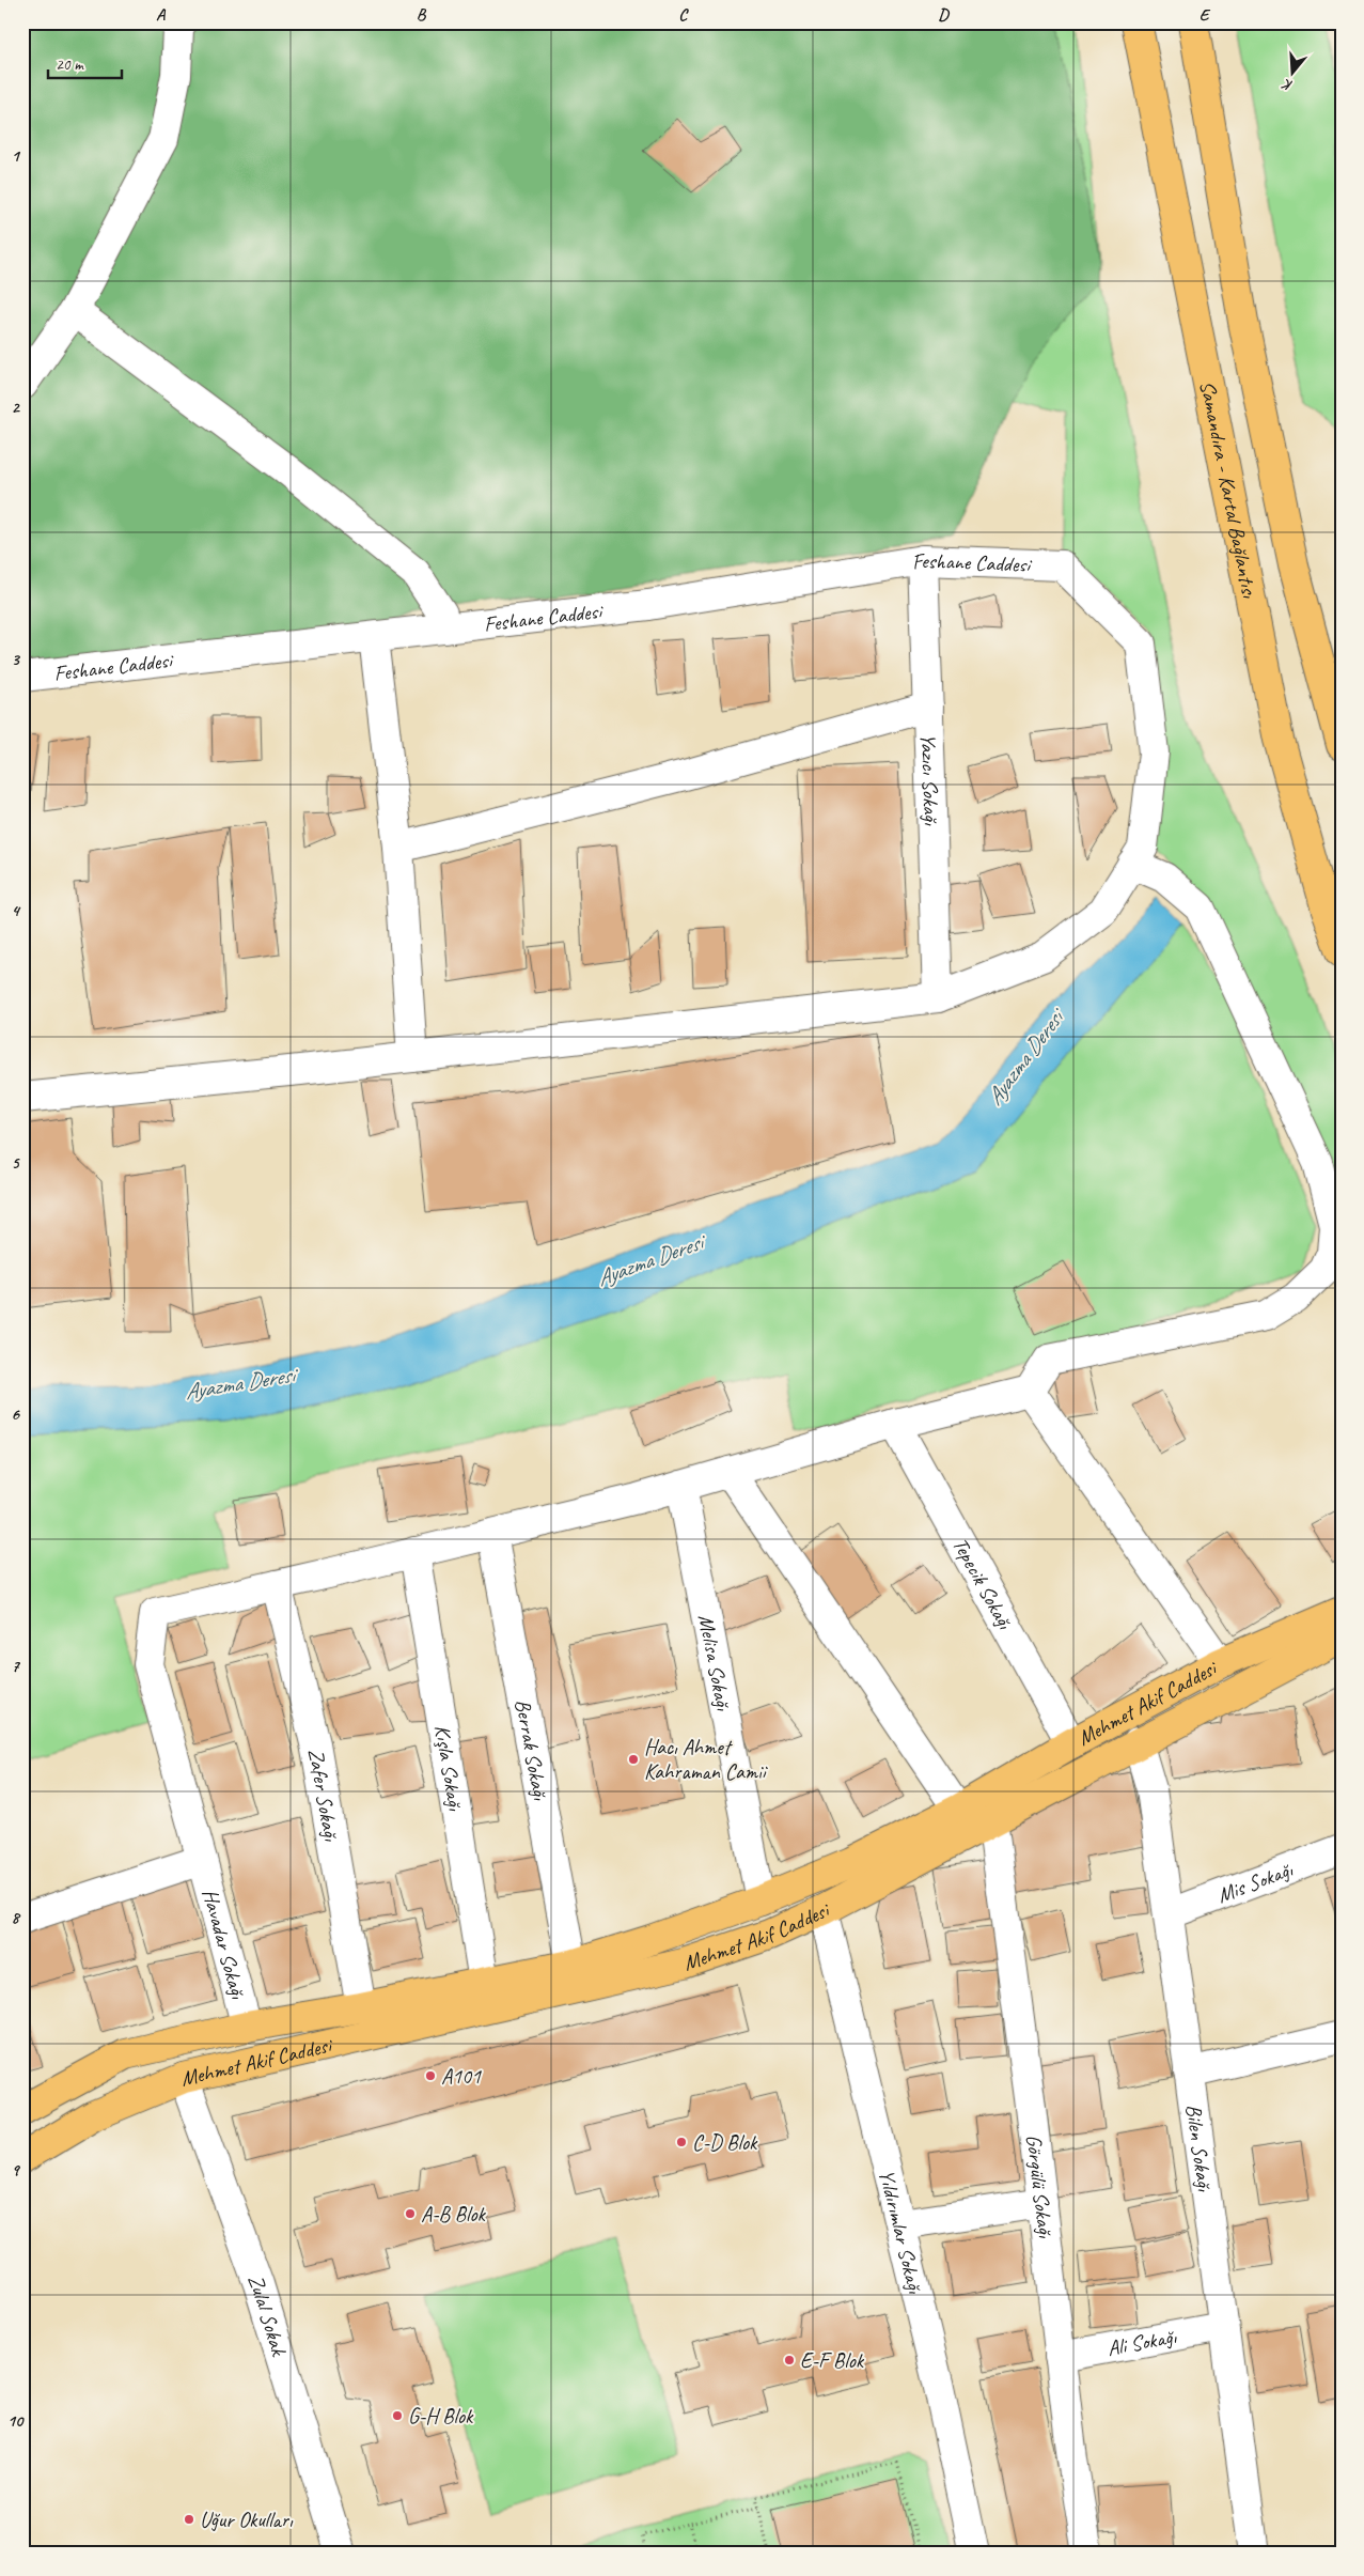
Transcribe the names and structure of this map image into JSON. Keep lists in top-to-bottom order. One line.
{"streets":{"main road":["Samandıra - Kartal Bağlantısı","Mehmet Akif Caddesi"],"street":["Feshane Caddesi","Yazıcı Sokağı","Tepecik Sokağı","Melisa Sokağı","Berrak Sokağı","Kışla Sokağı","Zafer Sokağı","Mis Sokağı","Havadar Sokağı","Bilen Sokağı","Görgülü Sokağı","Yıldırımlar Sokağı","Zulal Sokak","Ali Sokağı"]},"crossings":[["Feshane Caddesi","Yazıcı Sokağı"],["Tepecik Sokağı","Mehmet Akif Caddesi"],["Melisa Sokağı","Mehmet Akif Caddesi"],["Mehmet Akif Caddesi","Berrak Sokağı"],["Mehmet Akif Caddesi","Kışla Sokağı"],["Mehmet Akif Caddesi","Zafer Sokağı"],["Mehmet Akif Caddesi","Havadar Sokağı"],["Mehmet Akif Caddesi","Bilen Sokağı"],["Mehmet Akif Caddesi","Görgülü Sokağı"],["Mehmet Akif Caddesi","Yıldırımlar Sokağı"],["Mehmet Akif Caddesi","Zulal Sokak"],["Zafer Sokağı","Havadar Sokağı"],["Mis Sokağı","Bilen Sokağı"],["Bilen Sokağı","Ali Sokağı"],["Görgülü Sokağı","Ali Sokağı"]],"water":["Ayazma Deresi"],"places":["Hacı Ahmet Kahraman Camii","A101","C-D Blok","A-B Blok","E-F Blok","G-H Blok","Uğur Okulları"],"scale_bar":"20 m","north":"bottom","grid":{"columns":["A","B","C","D","E"],"rows":["1","2","3","4","5","6","7","8","9","10"]}}
